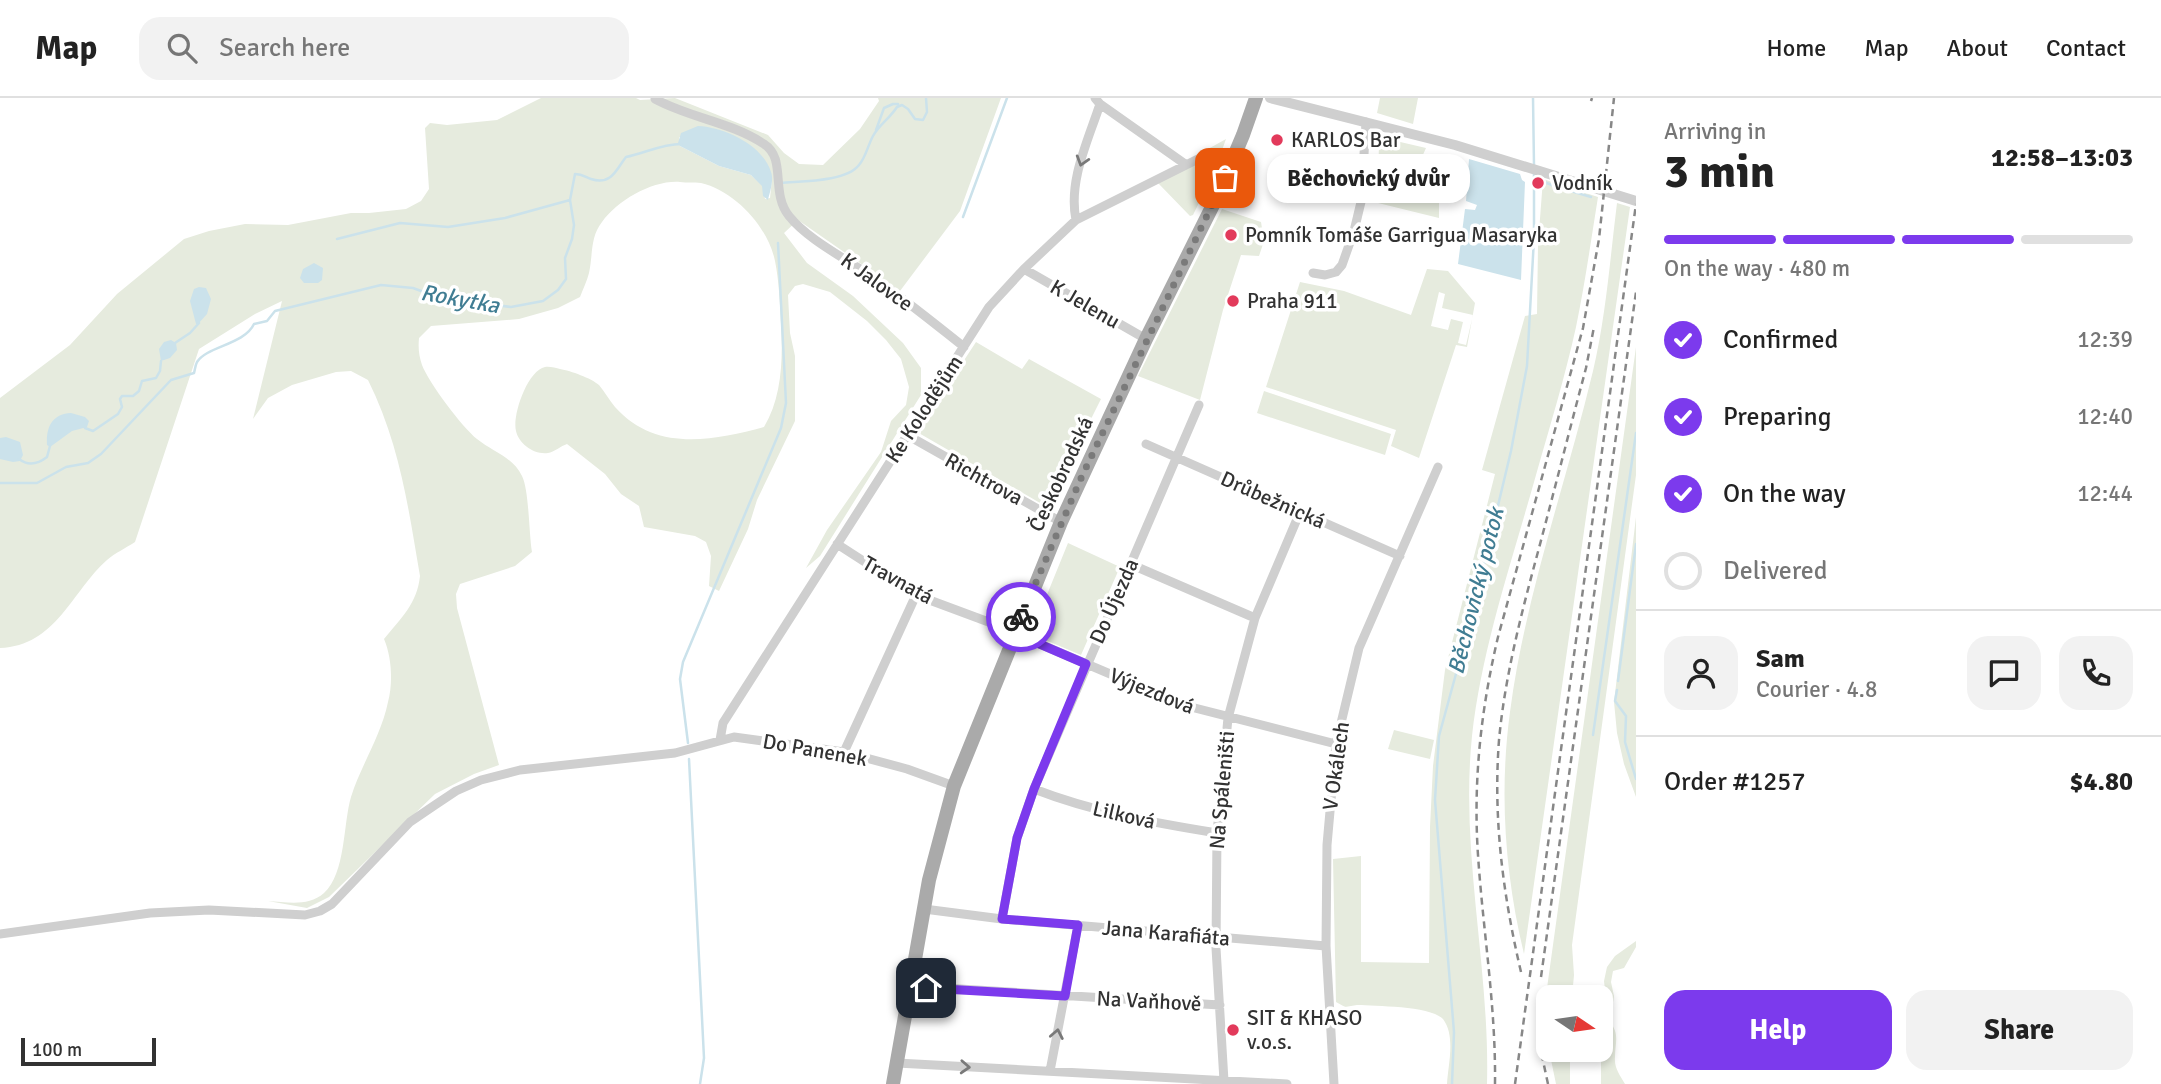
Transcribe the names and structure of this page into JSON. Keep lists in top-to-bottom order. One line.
{"streets":{"main road":["Českobrodská"],"street":["K Jalovce","K Jelenu","Ke Kolodějům","Richtrova","Drůbežnická","Travnatá","Do Újezda","Výjezdová","Do Panenek","V Okálech","Na Spáleništi","Lilková","Jana Karafiáta","Na Vaňhově"]},"crossings":[["K Jalovce","Ke Kolodějům"],["K Jelenu","Ke Kolodějům"],["K Jelenu","Českobrodská"],["Ke Kolodějům","Richtrova"],["Ke Kolodějům","Travnatá"],["Ke Kolodějům","Do Panenek"],["Českobrodská","Richtrova"],["Českobrodská","Travnatá"],["Českobrodská","Výjezdová"],["Českobrodská","Do Panenek"],["Českobrodská","Jana Karafiáta"],["Českobrodská","Na Vaňhově"],["Drůbežnická","Do Újezda"],["Drůbežnická","V Okálech"],["Drůbežnická","Na Spáleništi"],["Travnatá","Výjezdová"],["Do Újezda","Výjezdová"],["Do Újezda","Lilková"],["Do Újezda","Jana Karafiáta"],["Výjezdová","V Okálech"],["Výjezdová","Na Spáleništi"],["V Okálech","Jana Karafiáta"],["Na Spáleništi","Lilková"],["Na Spáleništi","Jana Karafiáta"],["Na Spáleništi","Na Vaňhově"]],"water":["Rokytka","Běchovický potok"],"places":["KARLOS Bar","Běchovický dvůr","Vodník","Pomník Tomáše Garrigua Masaryka","Praha 911","SIT & KHASO v.o.s."],"scale_bar":"100 m","north":"right","page":{"header":"Map","search":"Search here","nav":["Home","Map","About","Contact"],"heading":["3 min","Arriving in","12:58–13:03"],"panel":["Sam","Courier · 4.8","Order #1257","$4.80"],"bubble":"Běchovický dvůr","bar":"On the way · 480 m","list":[["Confirmed","12:39"],["Preparing","12:40"],["On the way","12:44"],"Delivered"],"buttons":["Help","Share"],"scale":"100 m"}}
